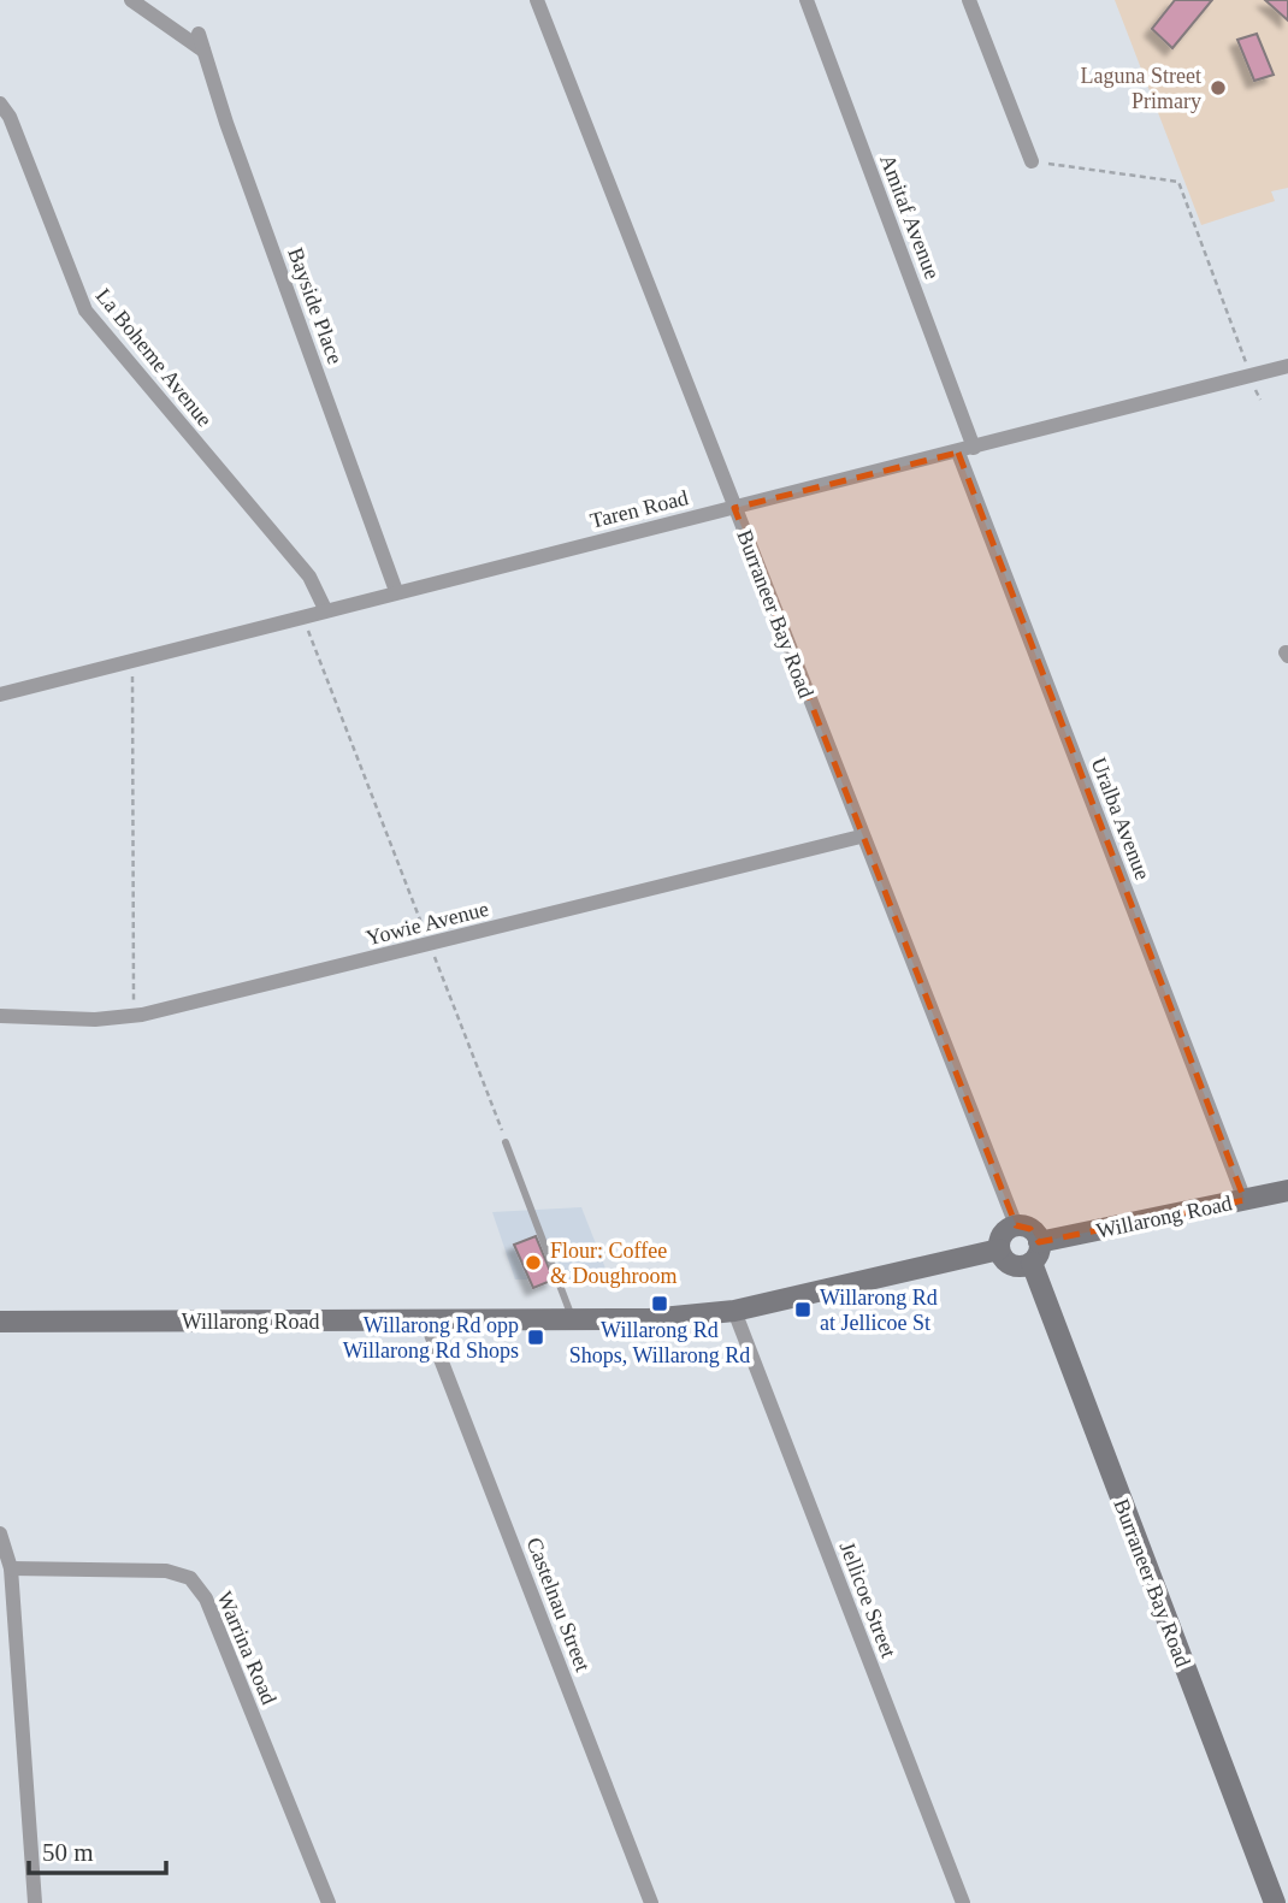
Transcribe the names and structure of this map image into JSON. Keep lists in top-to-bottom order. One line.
{"streets":{"street":["Amitaf Avenue","Bayside Place","La Boheme Avenue","Taren Road","Burraneer Bay Road","Uralba Avenue","Yowie Avenue","Willarong Road","Jellicoe Street","Castelnau Street","Warrina Road"]},"crossings":[["Amitaf Avenue","Taren Road"],["Bayside Place","Taren Road"],["La Boheme Avenue","Taren Road"],["Taren Road","Burraneer Bay Road"],["Taren Road","Uralba Avenue"],["Burraneer Bay Road","Yowie Avenue"],["Burraneer Bay Road","Willarong Road"],["Uralba Avenue","Willarong Road"],["Willarong Road","Jellicoe Street"],["Willarong Road","Castelnau Street"]],"places":{"other":["Laguna Street Primary","Flour: Coffee & Doughroom"],"transit":["Willarong Rd Shops, Willarong Rd","Willarong Rd at Jellicoe St","Willarong Rd opp Willarong Rd Shops"]},"scale_bar":"50 m"}
